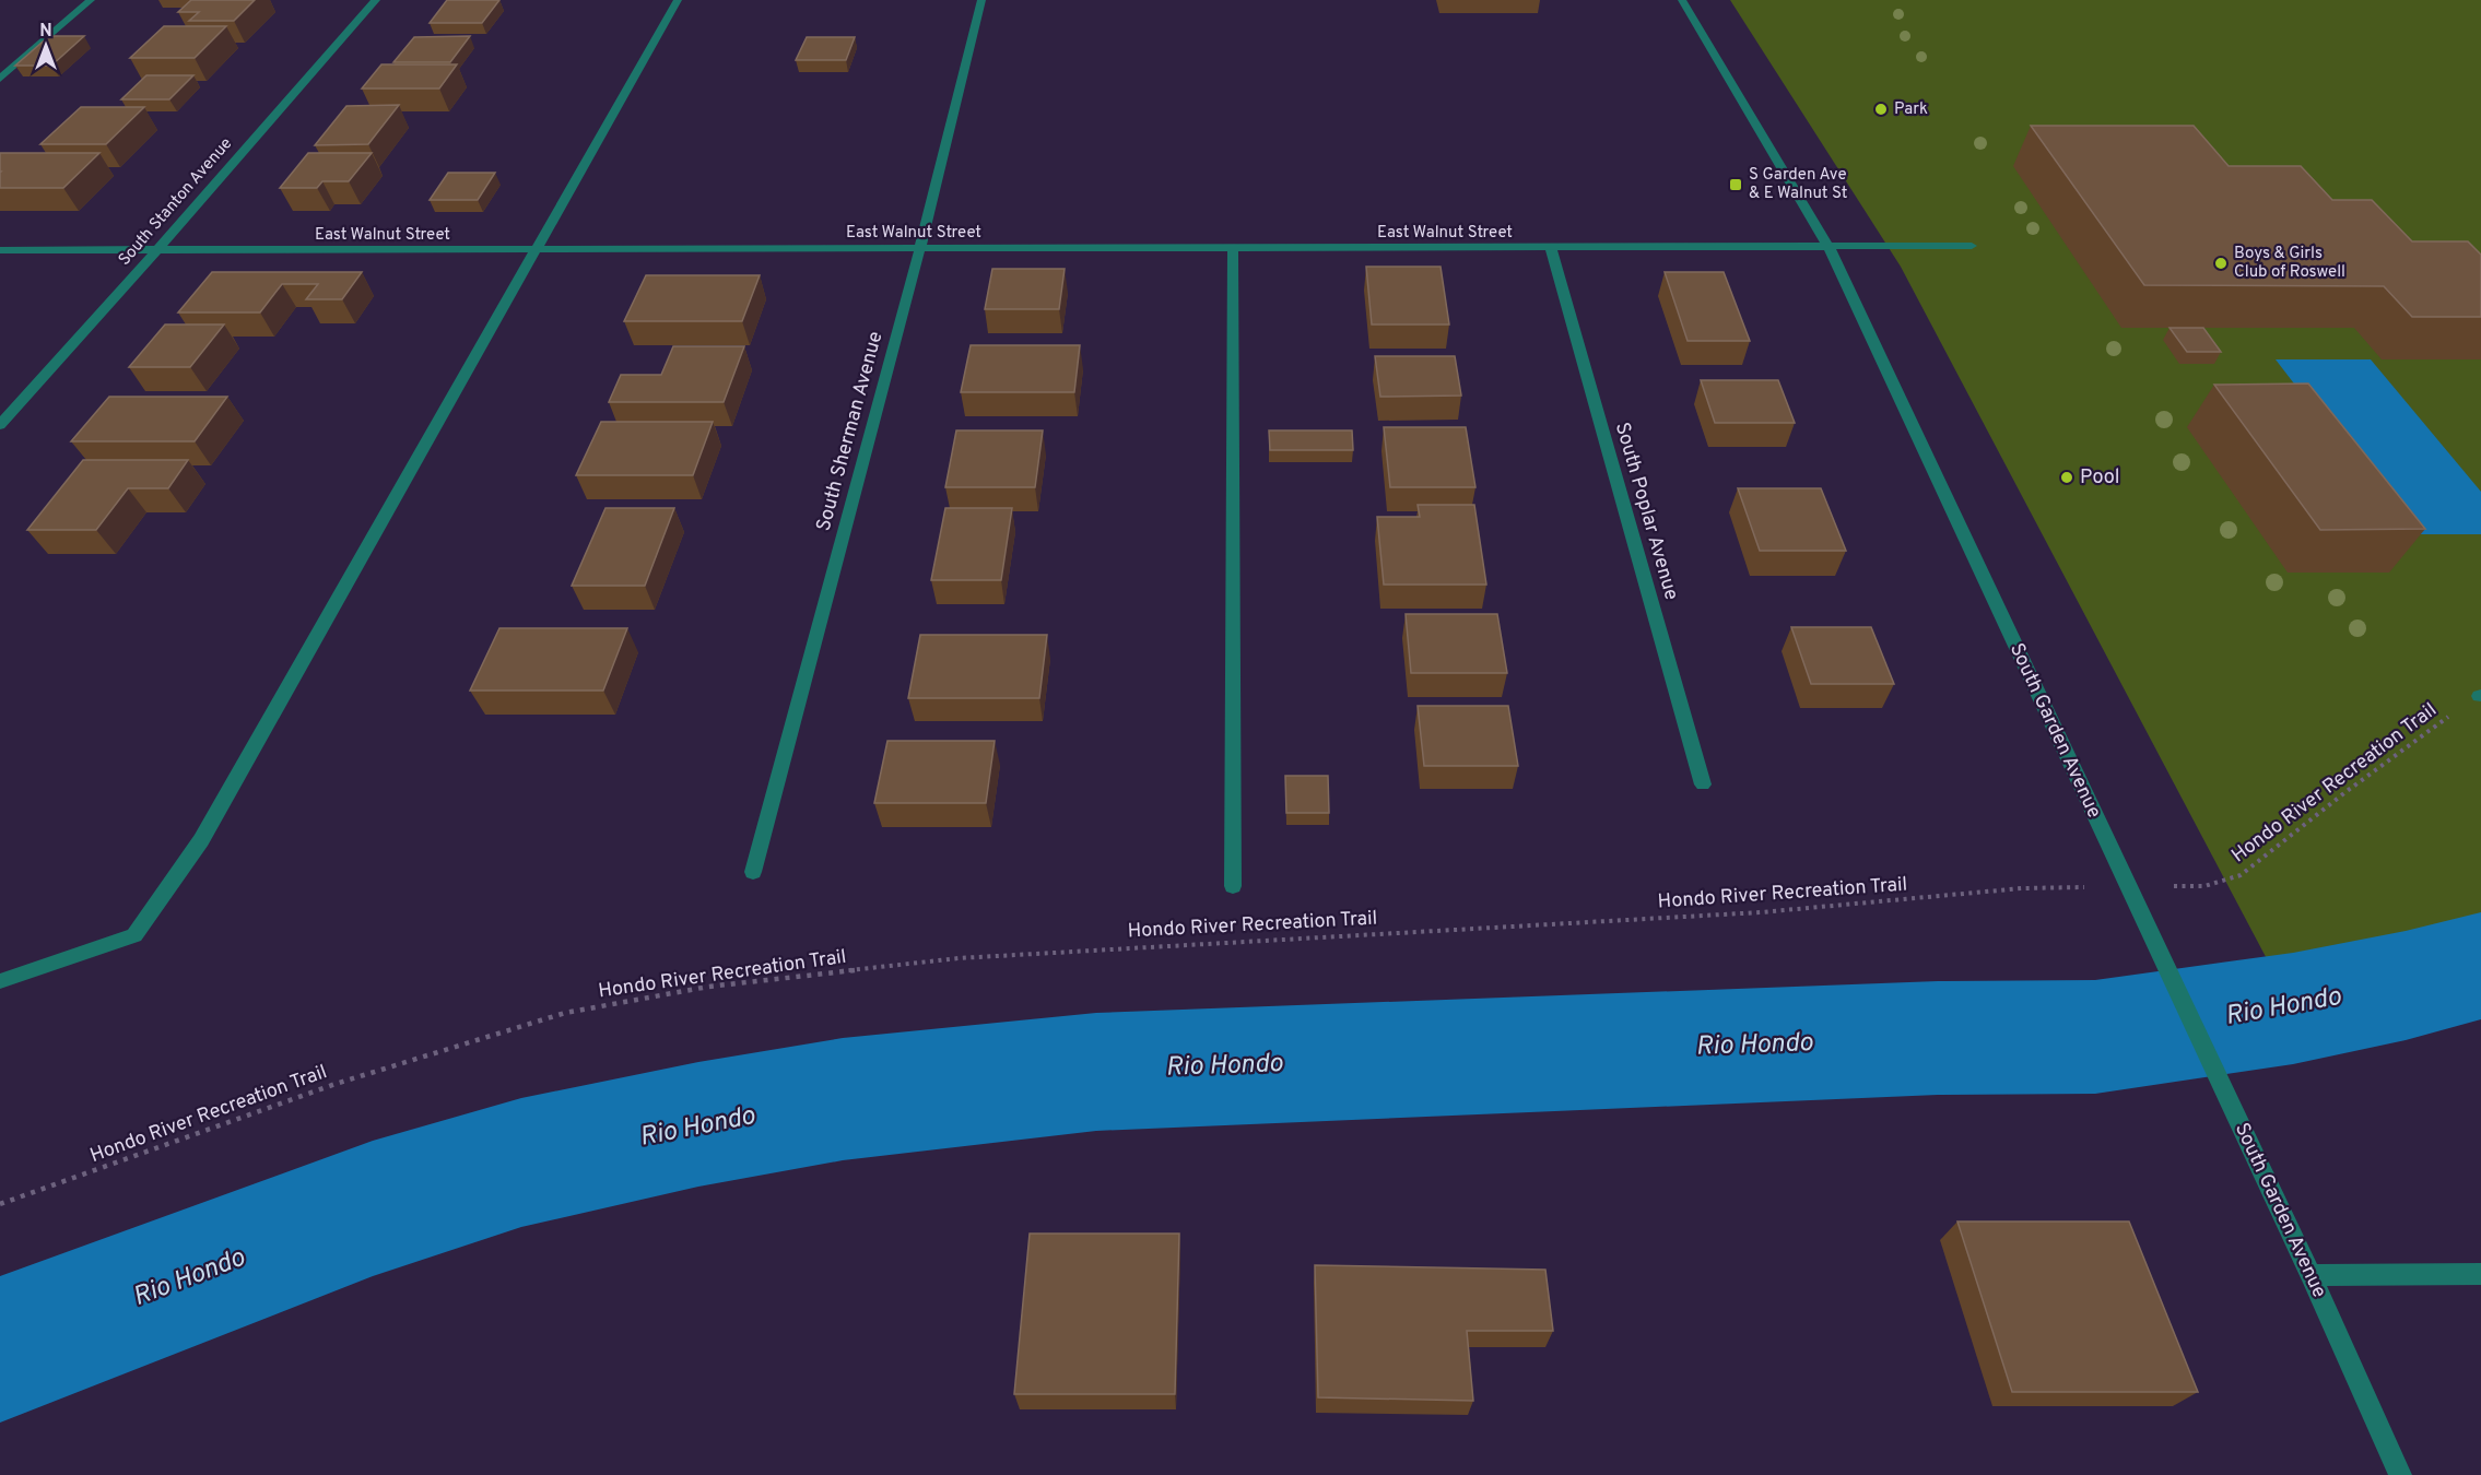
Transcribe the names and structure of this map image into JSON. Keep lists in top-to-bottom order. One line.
{"streets":{"street":["South Stanton Avenue","East Walnut Street","South Sherman Avenue","South Poplar Avenue","South Garden Avenue"],"path":["Hondo River Recreation Trail"]},"crossings":[["South Stanton Avenue","East Walnut Street"],["East Walnut Street","South Sherman Avenue"],["East Walnut Street","South Poplar Avenue"],["East Walnut Street","South Garden Avenue"],["South Garden Avenue","Hondo River Recreation Trail"]],"water":["Rio Hondo"],"places":{"other":["Park","Boys & Girls Club of Roswell","Pool"],"transit":["S Garden Ave & E Walnut St"]},"north":"top"}
